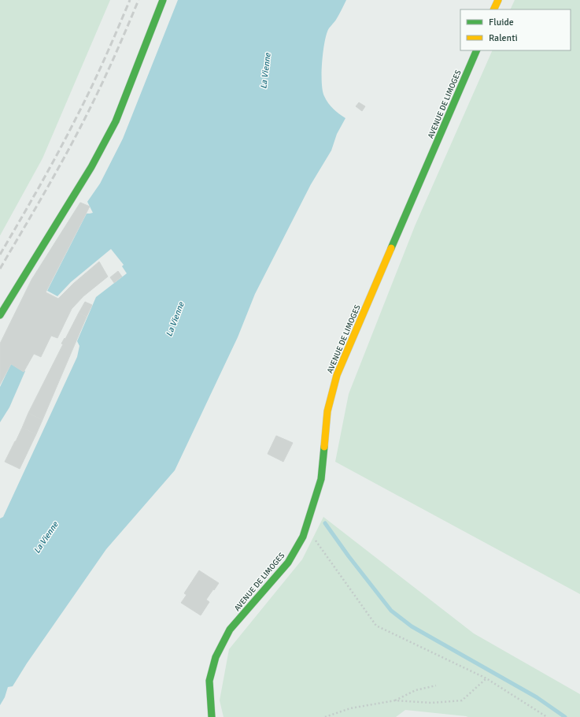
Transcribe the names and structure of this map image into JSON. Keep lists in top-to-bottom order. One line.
{"streets":{"main road":["AVENUE DE LIMOGES"]},"water":["La Vienne"],"legend":["Fluide","Ralenti"]}
